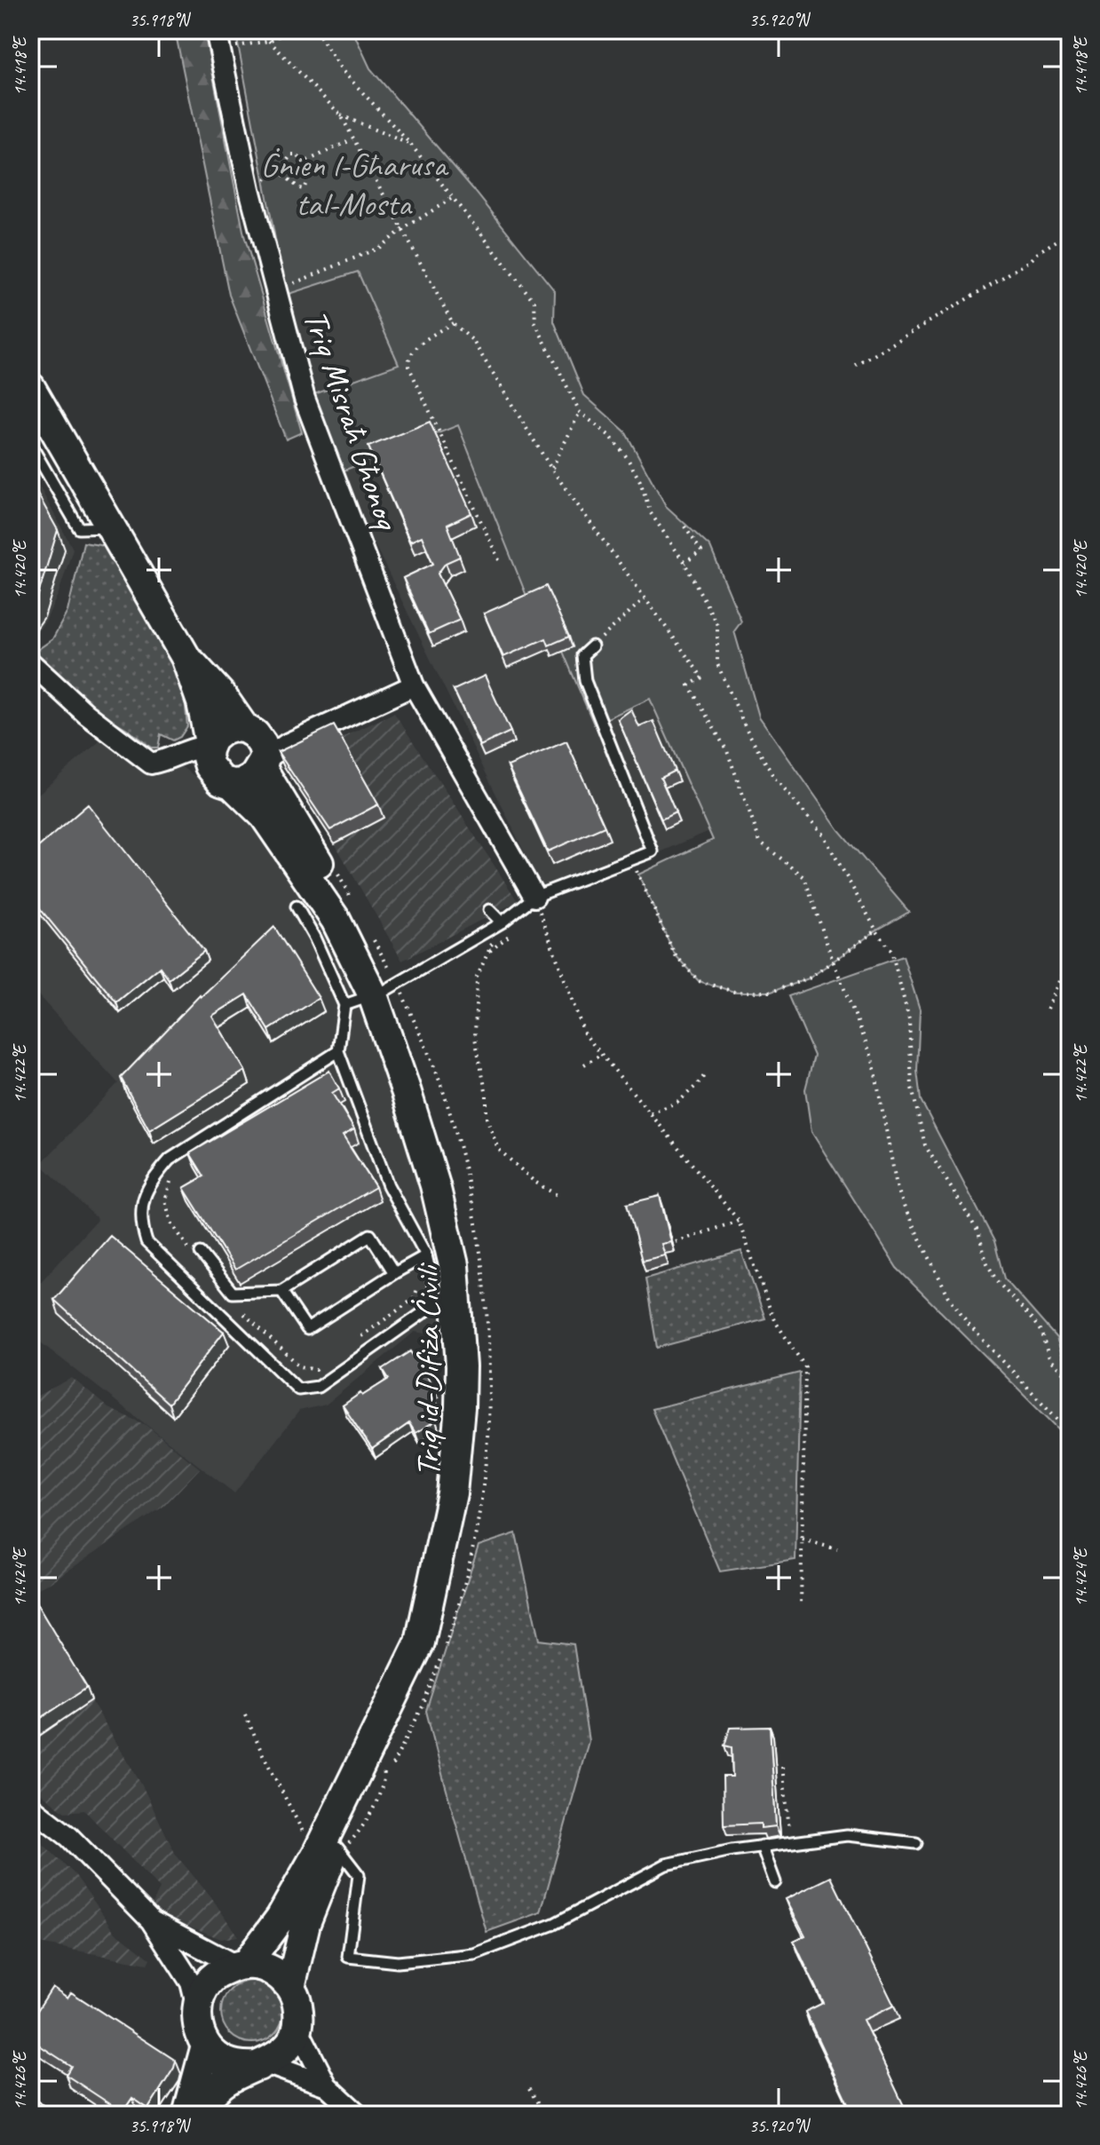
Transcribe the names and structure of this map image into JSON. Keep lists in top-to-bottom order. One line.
{"streets":{"main road":["Triq id-Difiża Ċivili"],"street":["Triq Misraħ Għonoq"]},"parks":["Ġnien l-Għarusa tal-Mosta"],"coordinates":["35.918°N","35.920°N","14.418°E","14.420°E","14.422°E","14.424°E","14.426°E"]}
